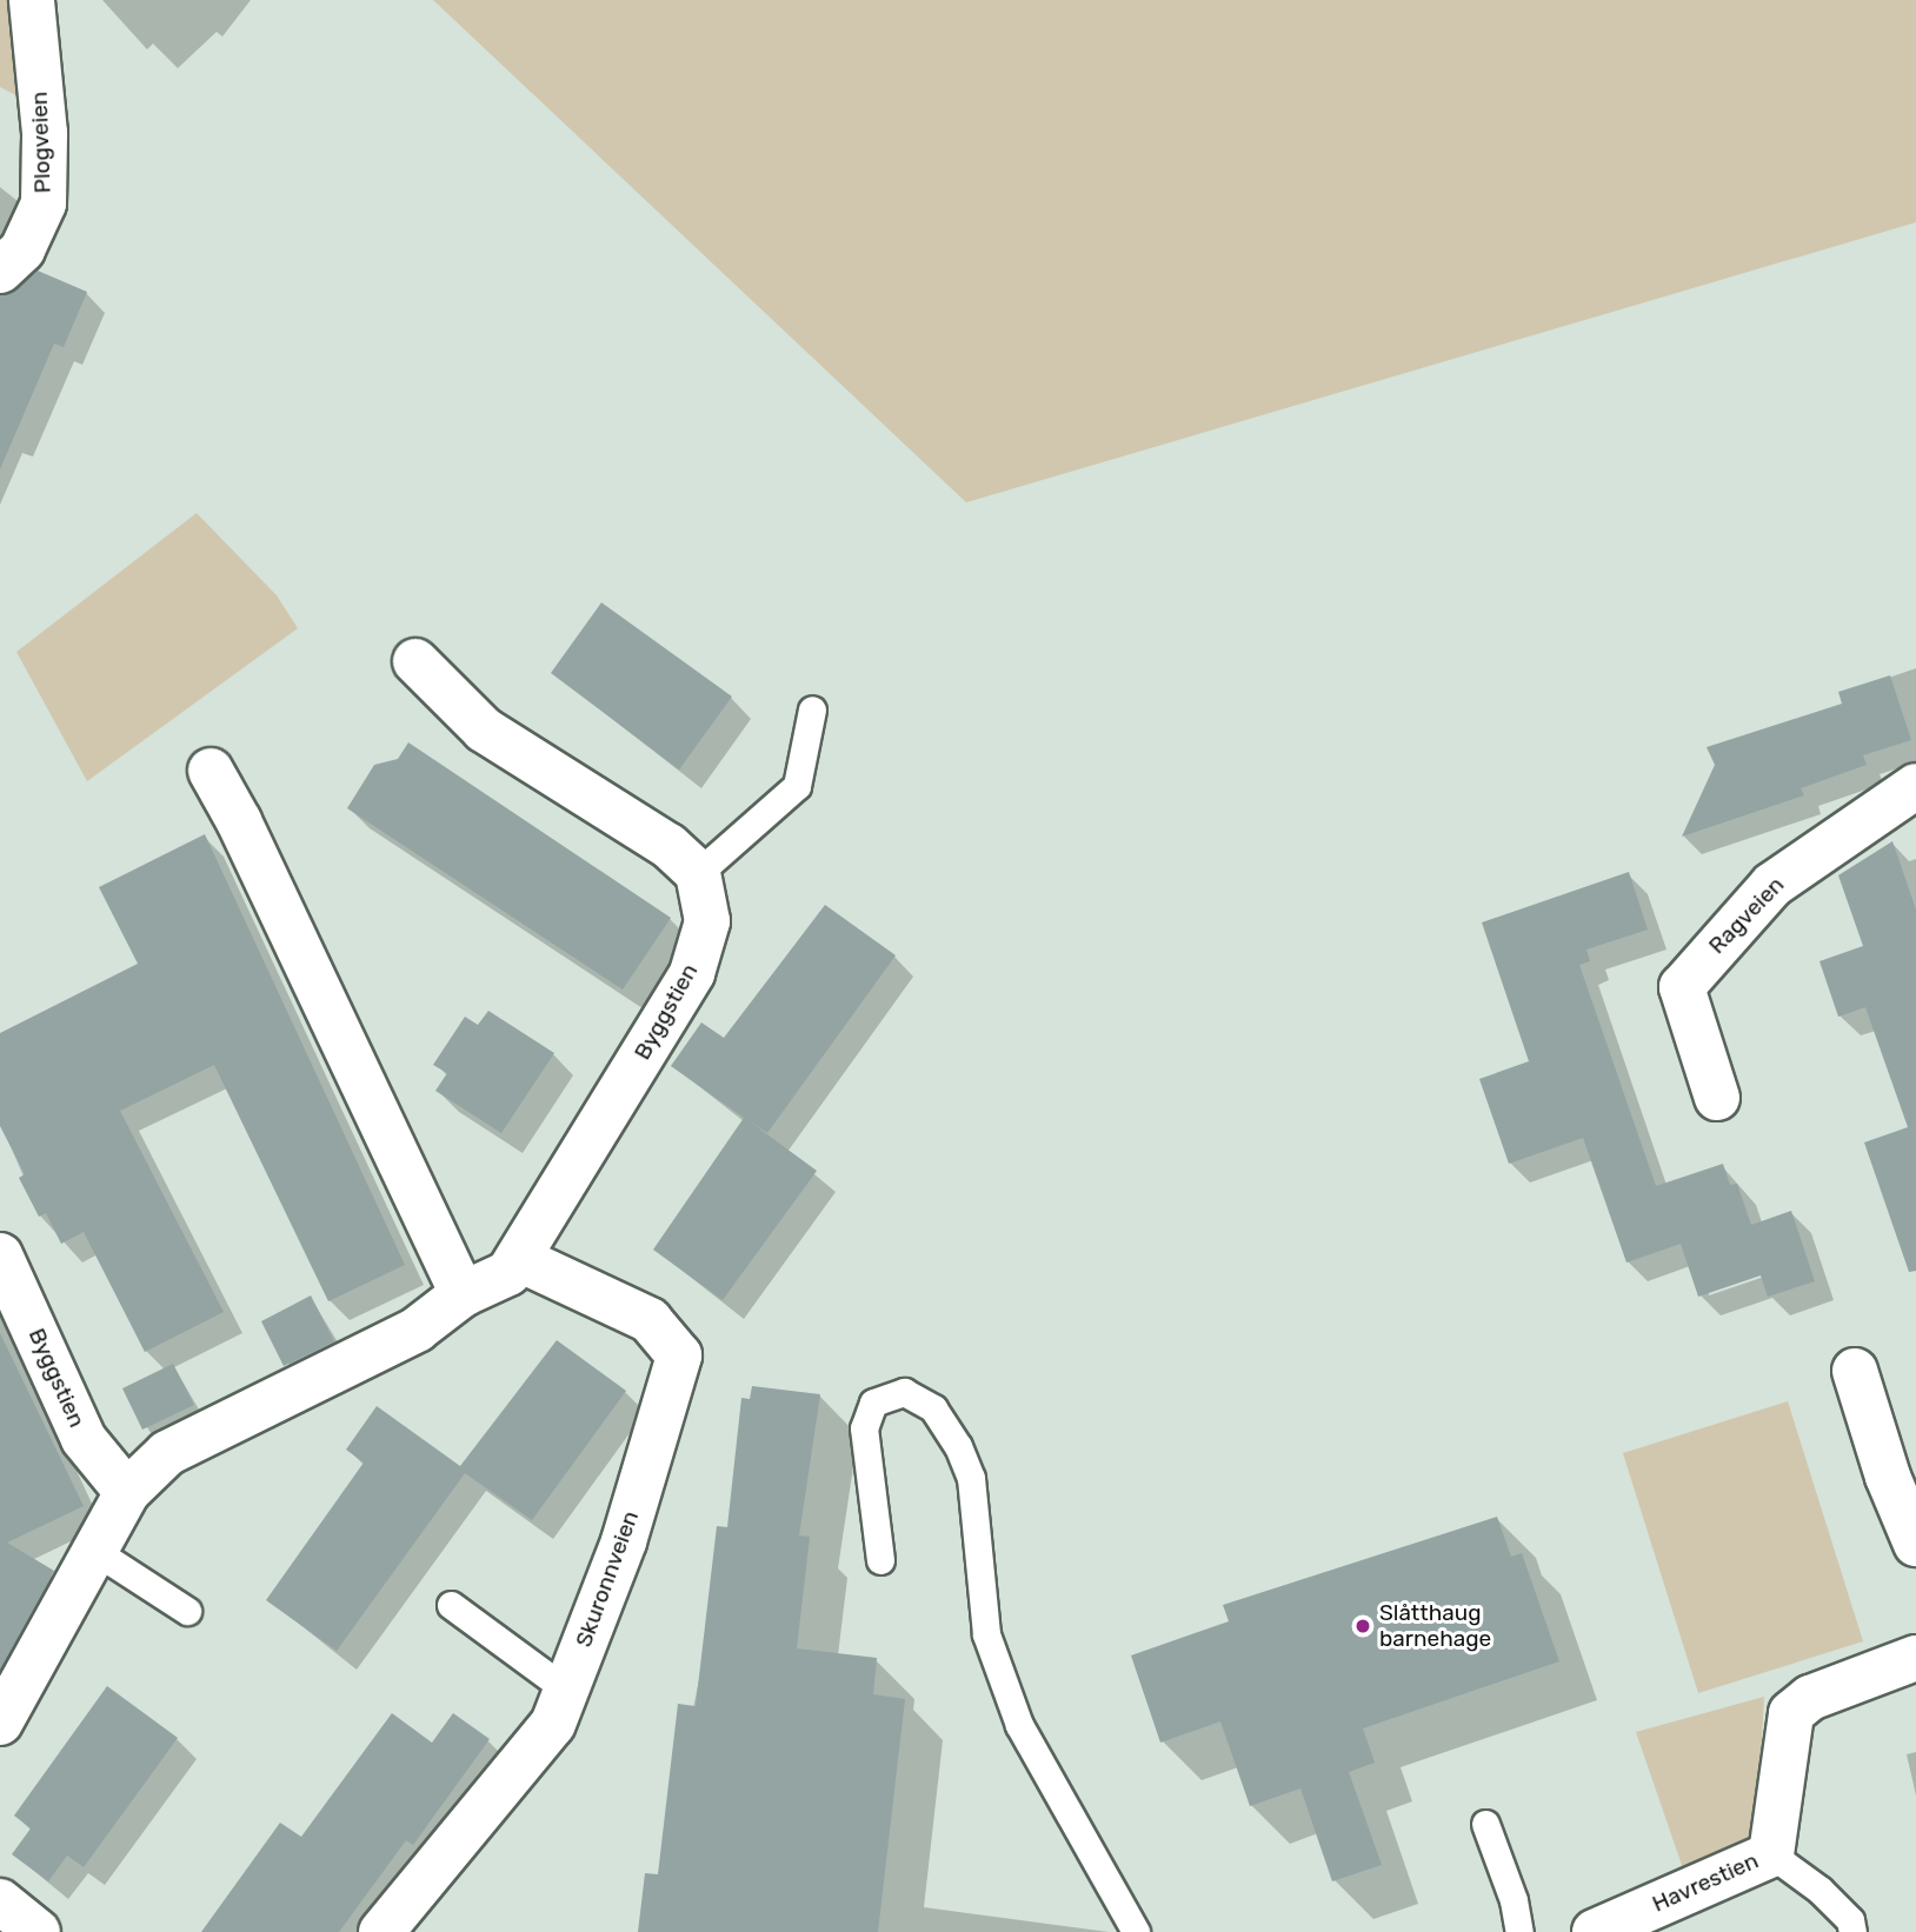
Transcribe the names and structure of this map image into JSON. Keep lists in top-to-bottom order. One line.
{"streets":{"street":["Plogveien","Ragveien","Byggstien","Skuronnveien","Havrestien"]},"crossings":[["Byggstien","Skuronnveien"]],"places":["Slåtthaug barnehage"]}
